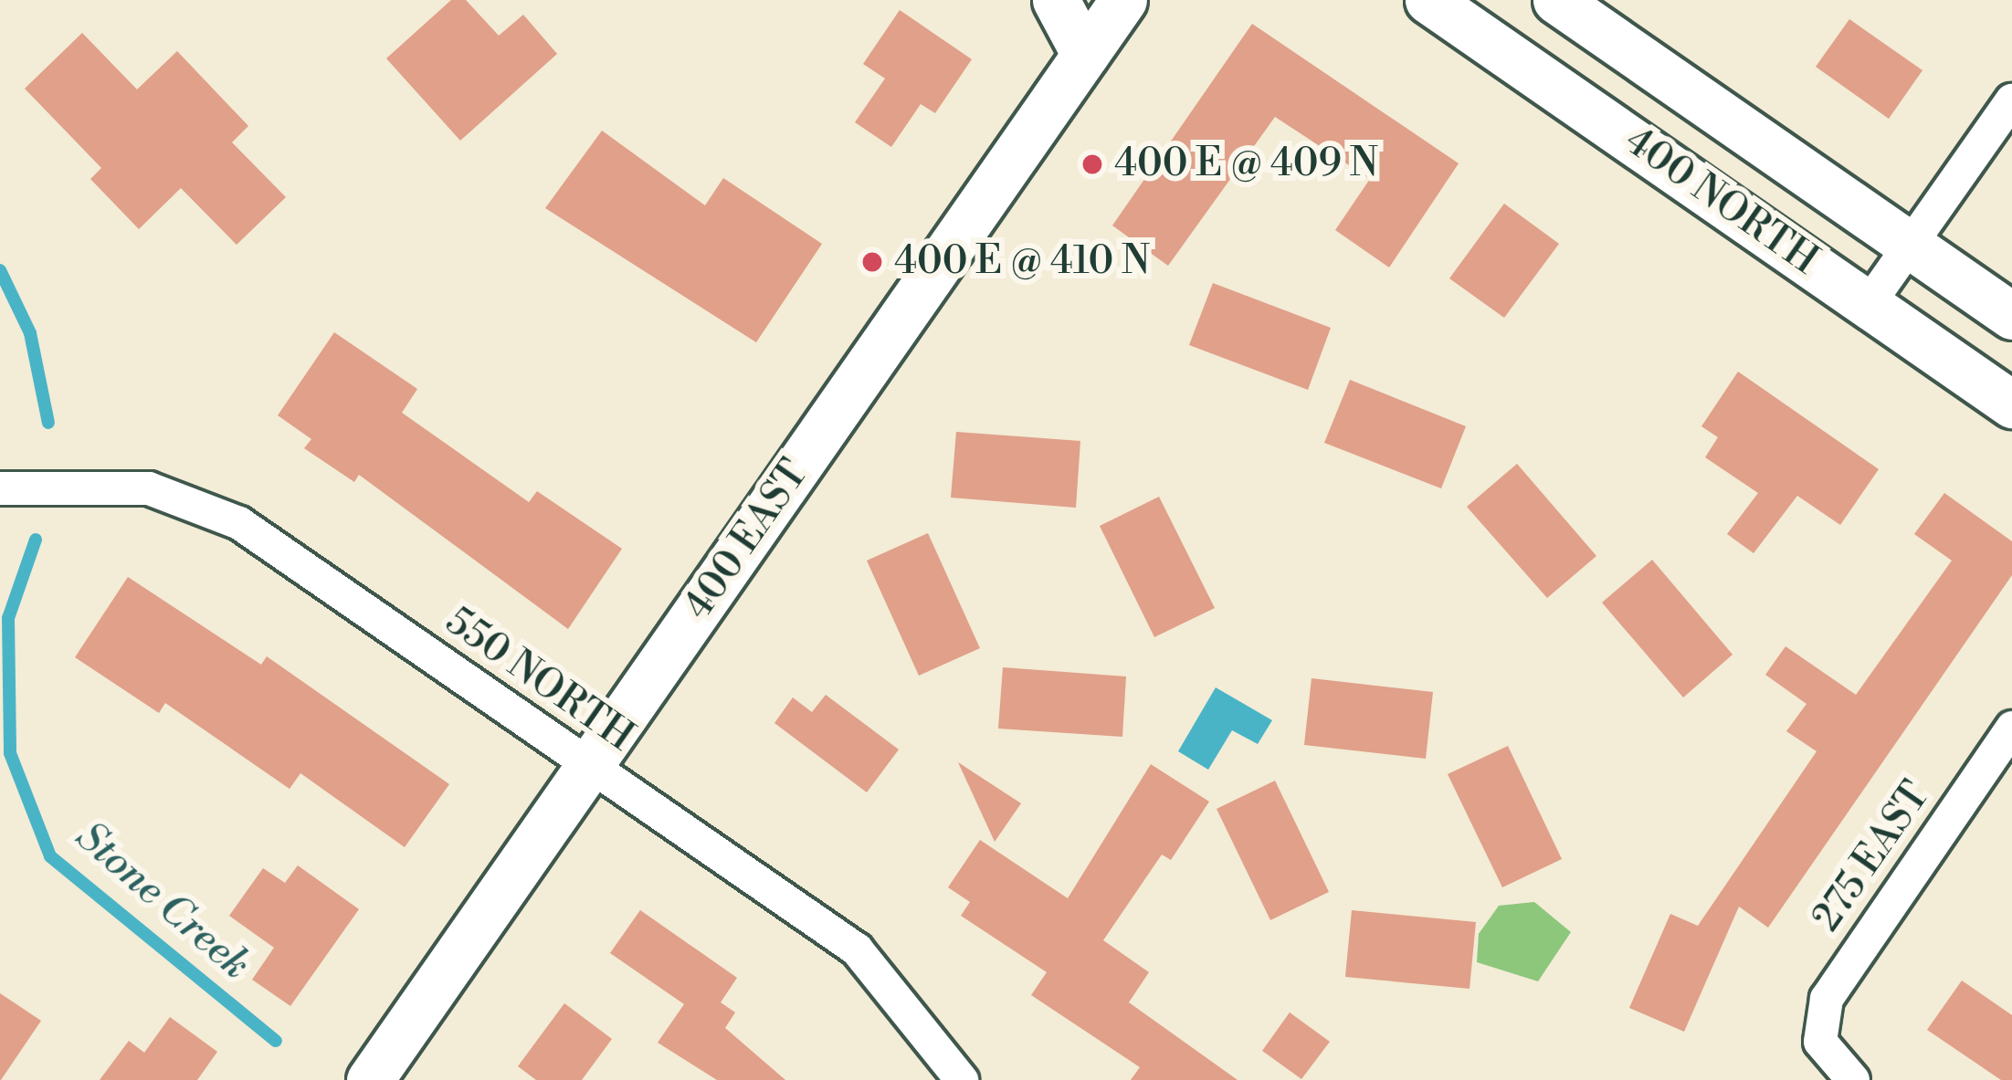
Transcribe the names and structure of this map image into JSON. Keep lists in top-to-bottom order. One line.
{"streets":{"main road":["400 NORTH","400 EAST"],"street":["550 NORTH","275 EAST"]},"crossings":[["400 EAST","550 NORTH"]],"water":["Stone Creek"],"places":["400 E @ 409 N","400 E @ 410 N"]}
